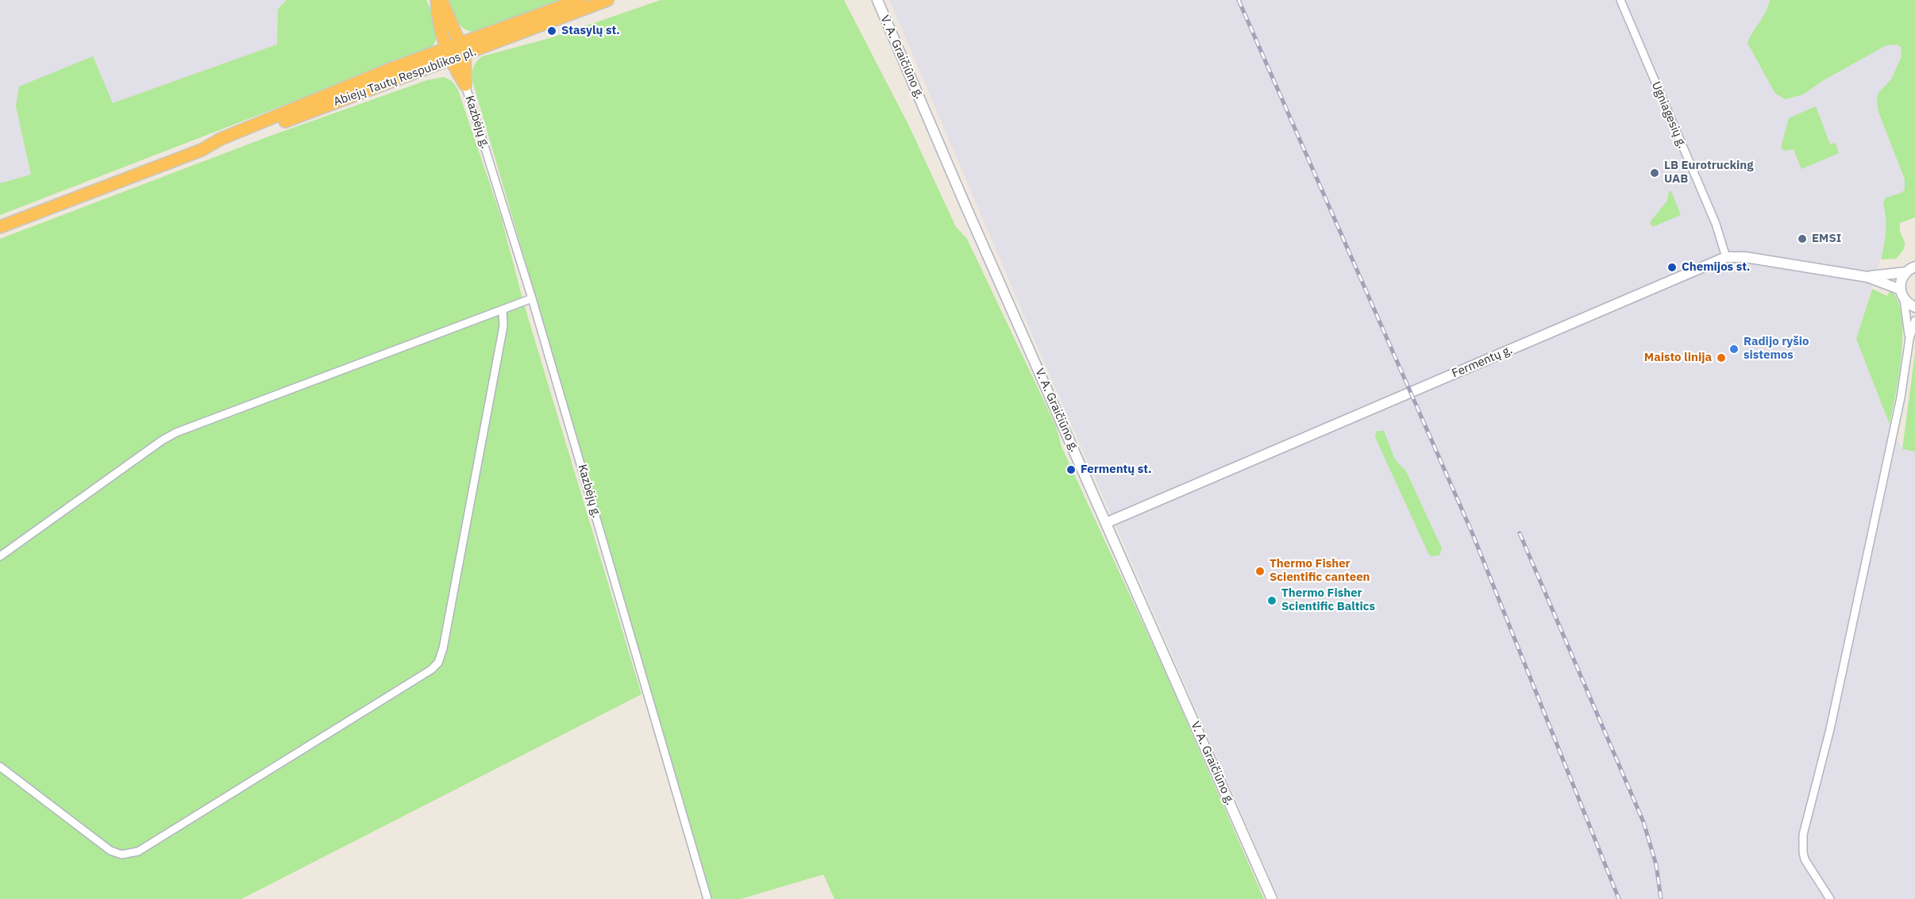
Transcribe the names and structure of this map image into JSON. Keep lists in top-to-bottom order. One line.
{"streets":{"highway":["Abiejų Tautų Respublikos pl."],"main road":["V. A. Graičiūno g.","Fermentų g."],"street":["Ugniagesių g.","Kazbėjų g."]},"crossings":[["V. A. Graičiūno g.","Fermentų g."],["Ugniagesių g.","Fermentų g."]],"places":["Stasylų st.","LB Eurotrucking UAB","EMSI","Chemijos st.","Radijo ryšio sistemos","Maisto linija","Fermentų st.","Thermo Fisher Scientific canteen","Thermo Fisher Scientific Baltics"]}
